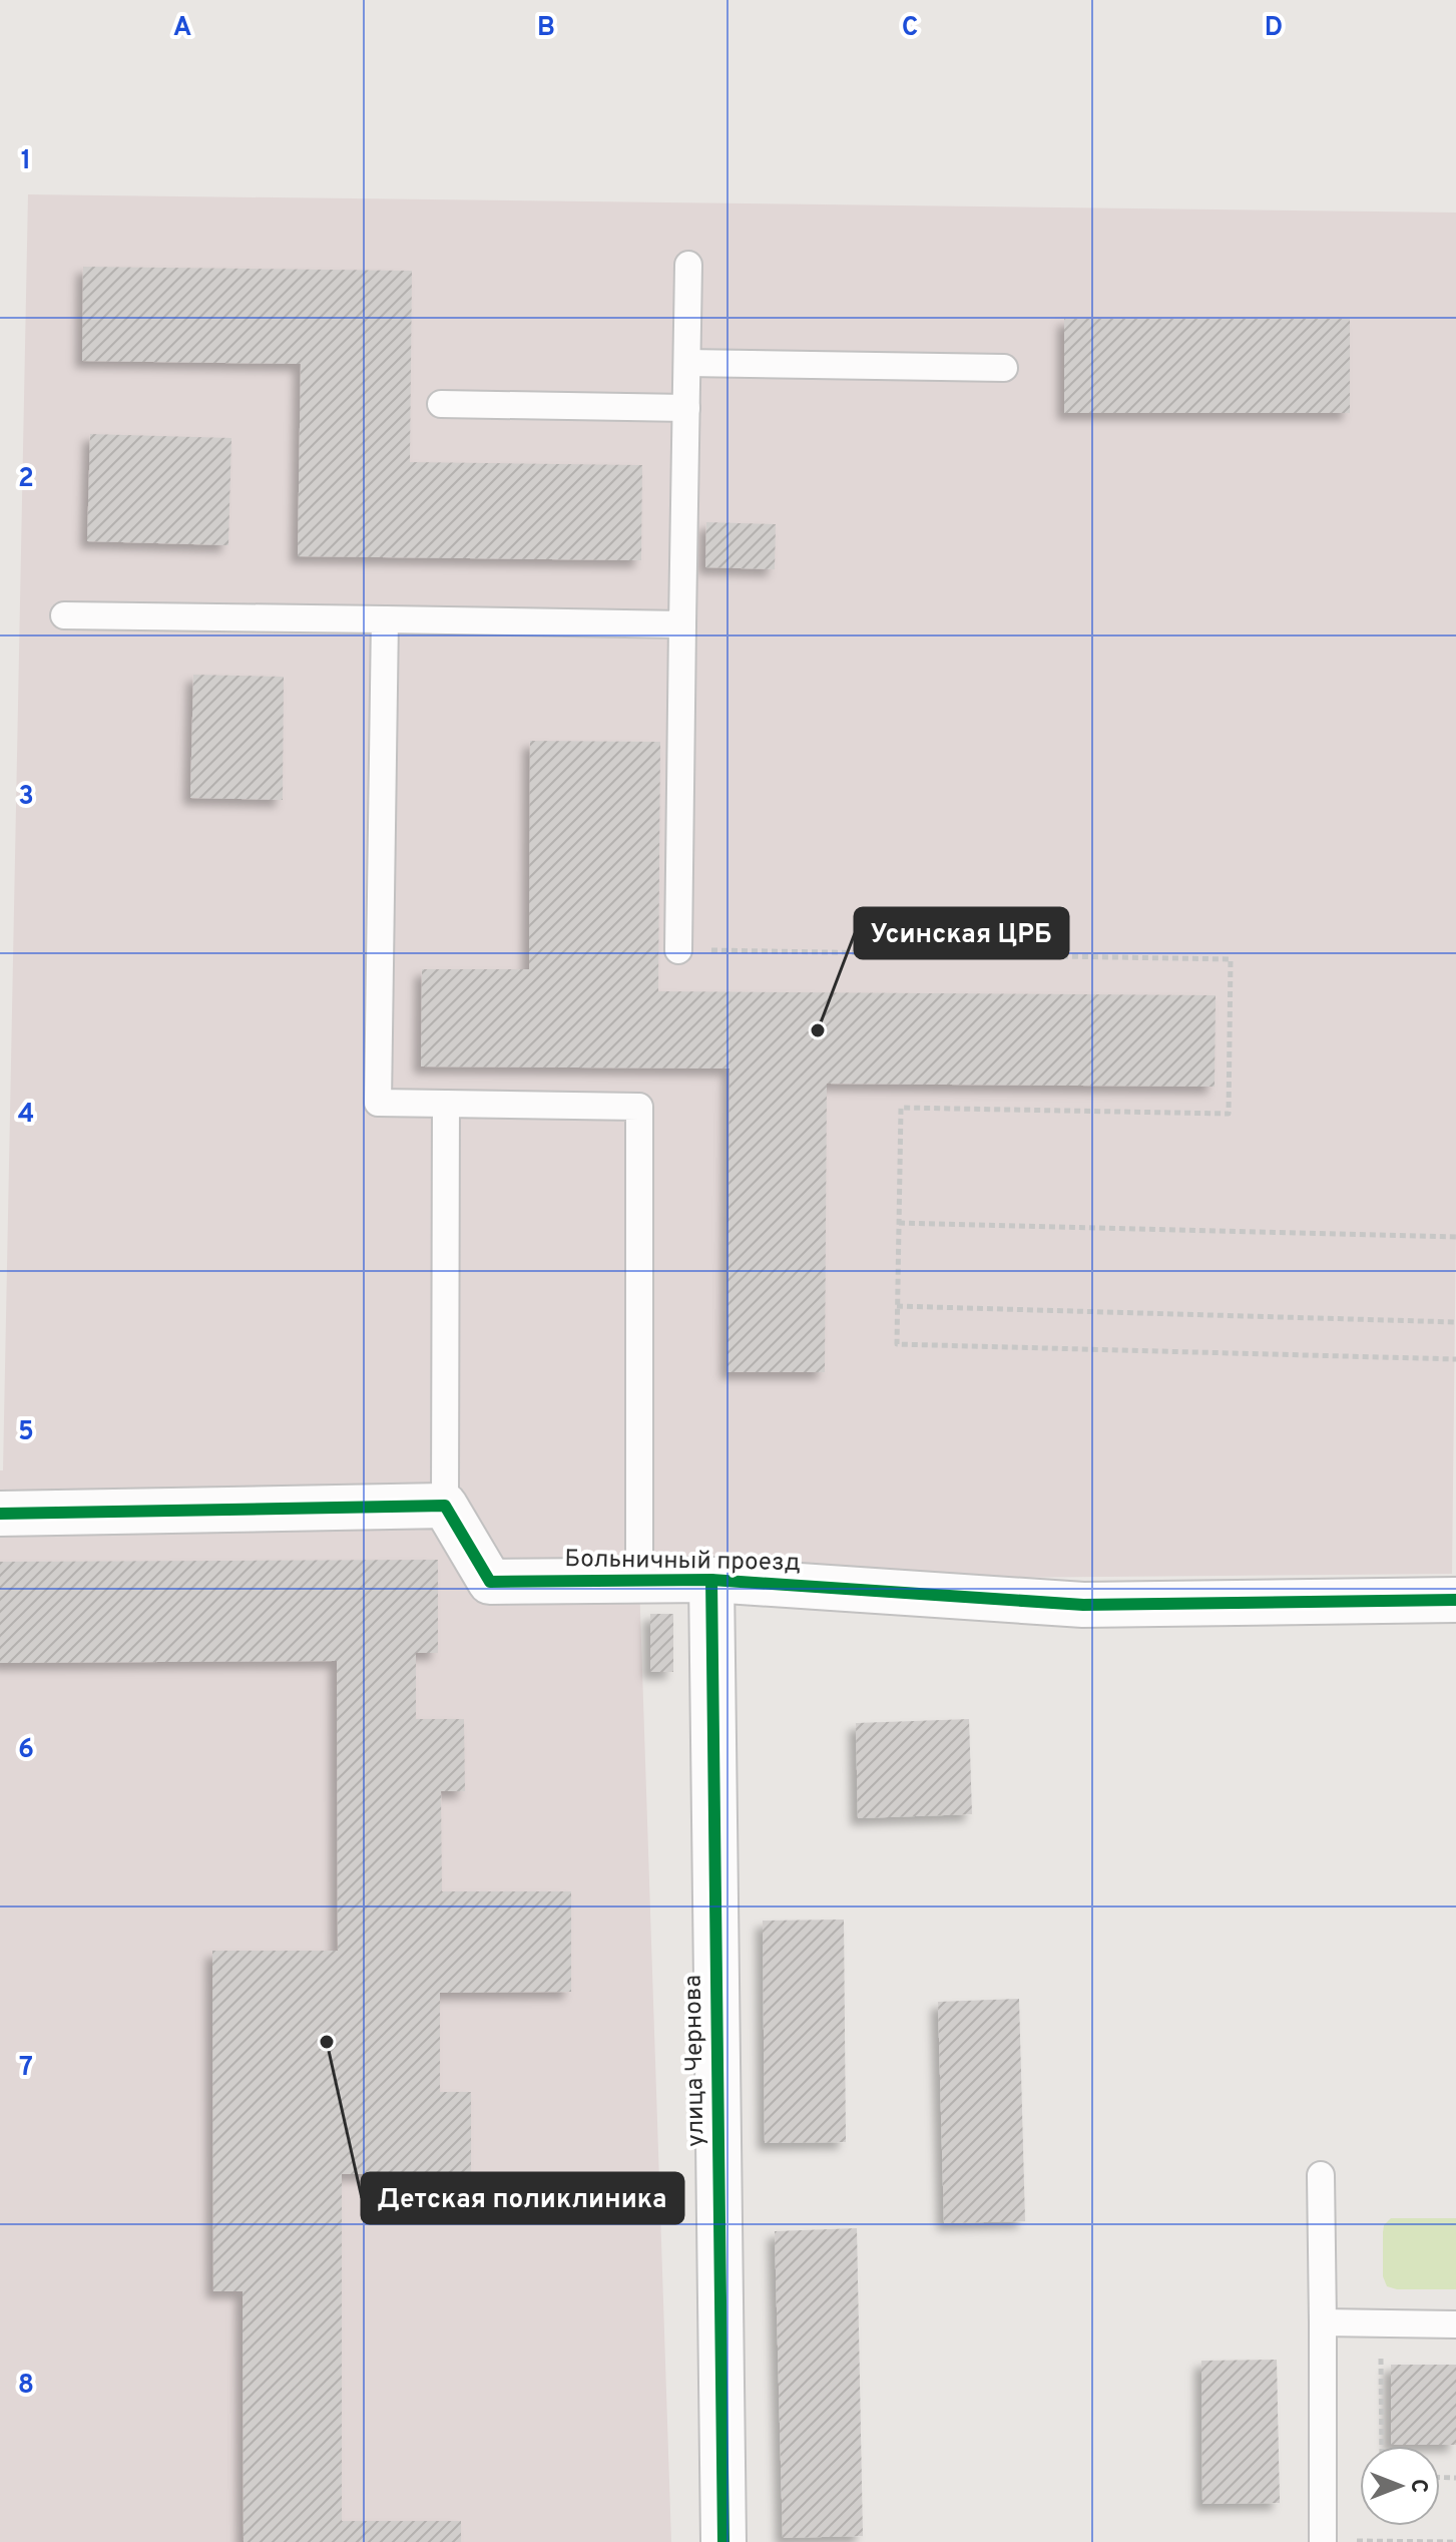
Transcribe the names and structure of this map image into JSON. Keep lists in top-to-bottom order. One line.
{"streets":{"street":["Больничный проезд","улица Чернова"]},"crossings":[["Больничный проезд","улица Чернова"]],"places":["Усинская ЦРБ","Детская поликлиника"],"north":"right","grid":{"columns":["A","B","C","D"],"rows":["1","2","3","4","5","6","7","8"]}}
